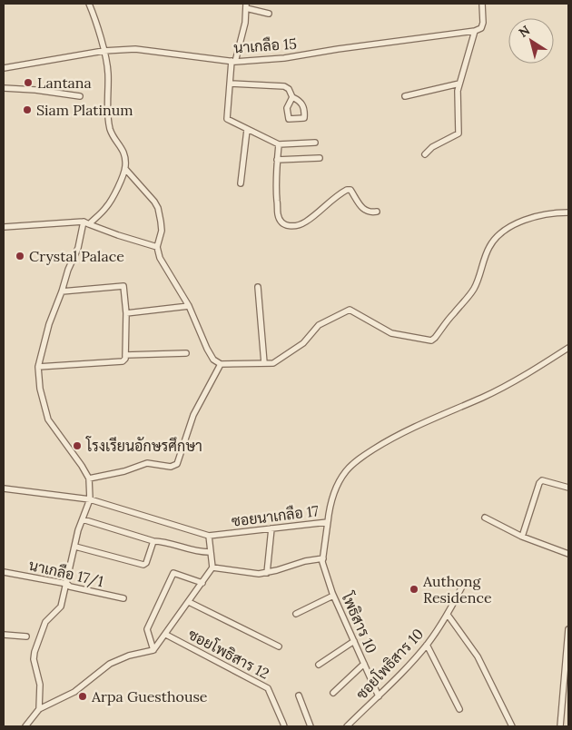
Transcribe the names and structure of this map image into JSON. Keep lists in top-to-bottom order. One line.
{"streets":{"street":["นาเกลือ 15","ซอยนาเกลือ 17","นาเกลือ 17/1","โพธิสาร 10","ซอยโพธิสาร 12","ซอยโพธิสาร 10"]},"crossings":[["โพธิสาร 10","ซอยโพธิสาร 10"]],"places":["Lantana","Siam Platinum","Crystal Palace","โรงเรียนอักษรศึกษา","Authong Residence","Arpa Guesthouse"],"north":"top left"}
